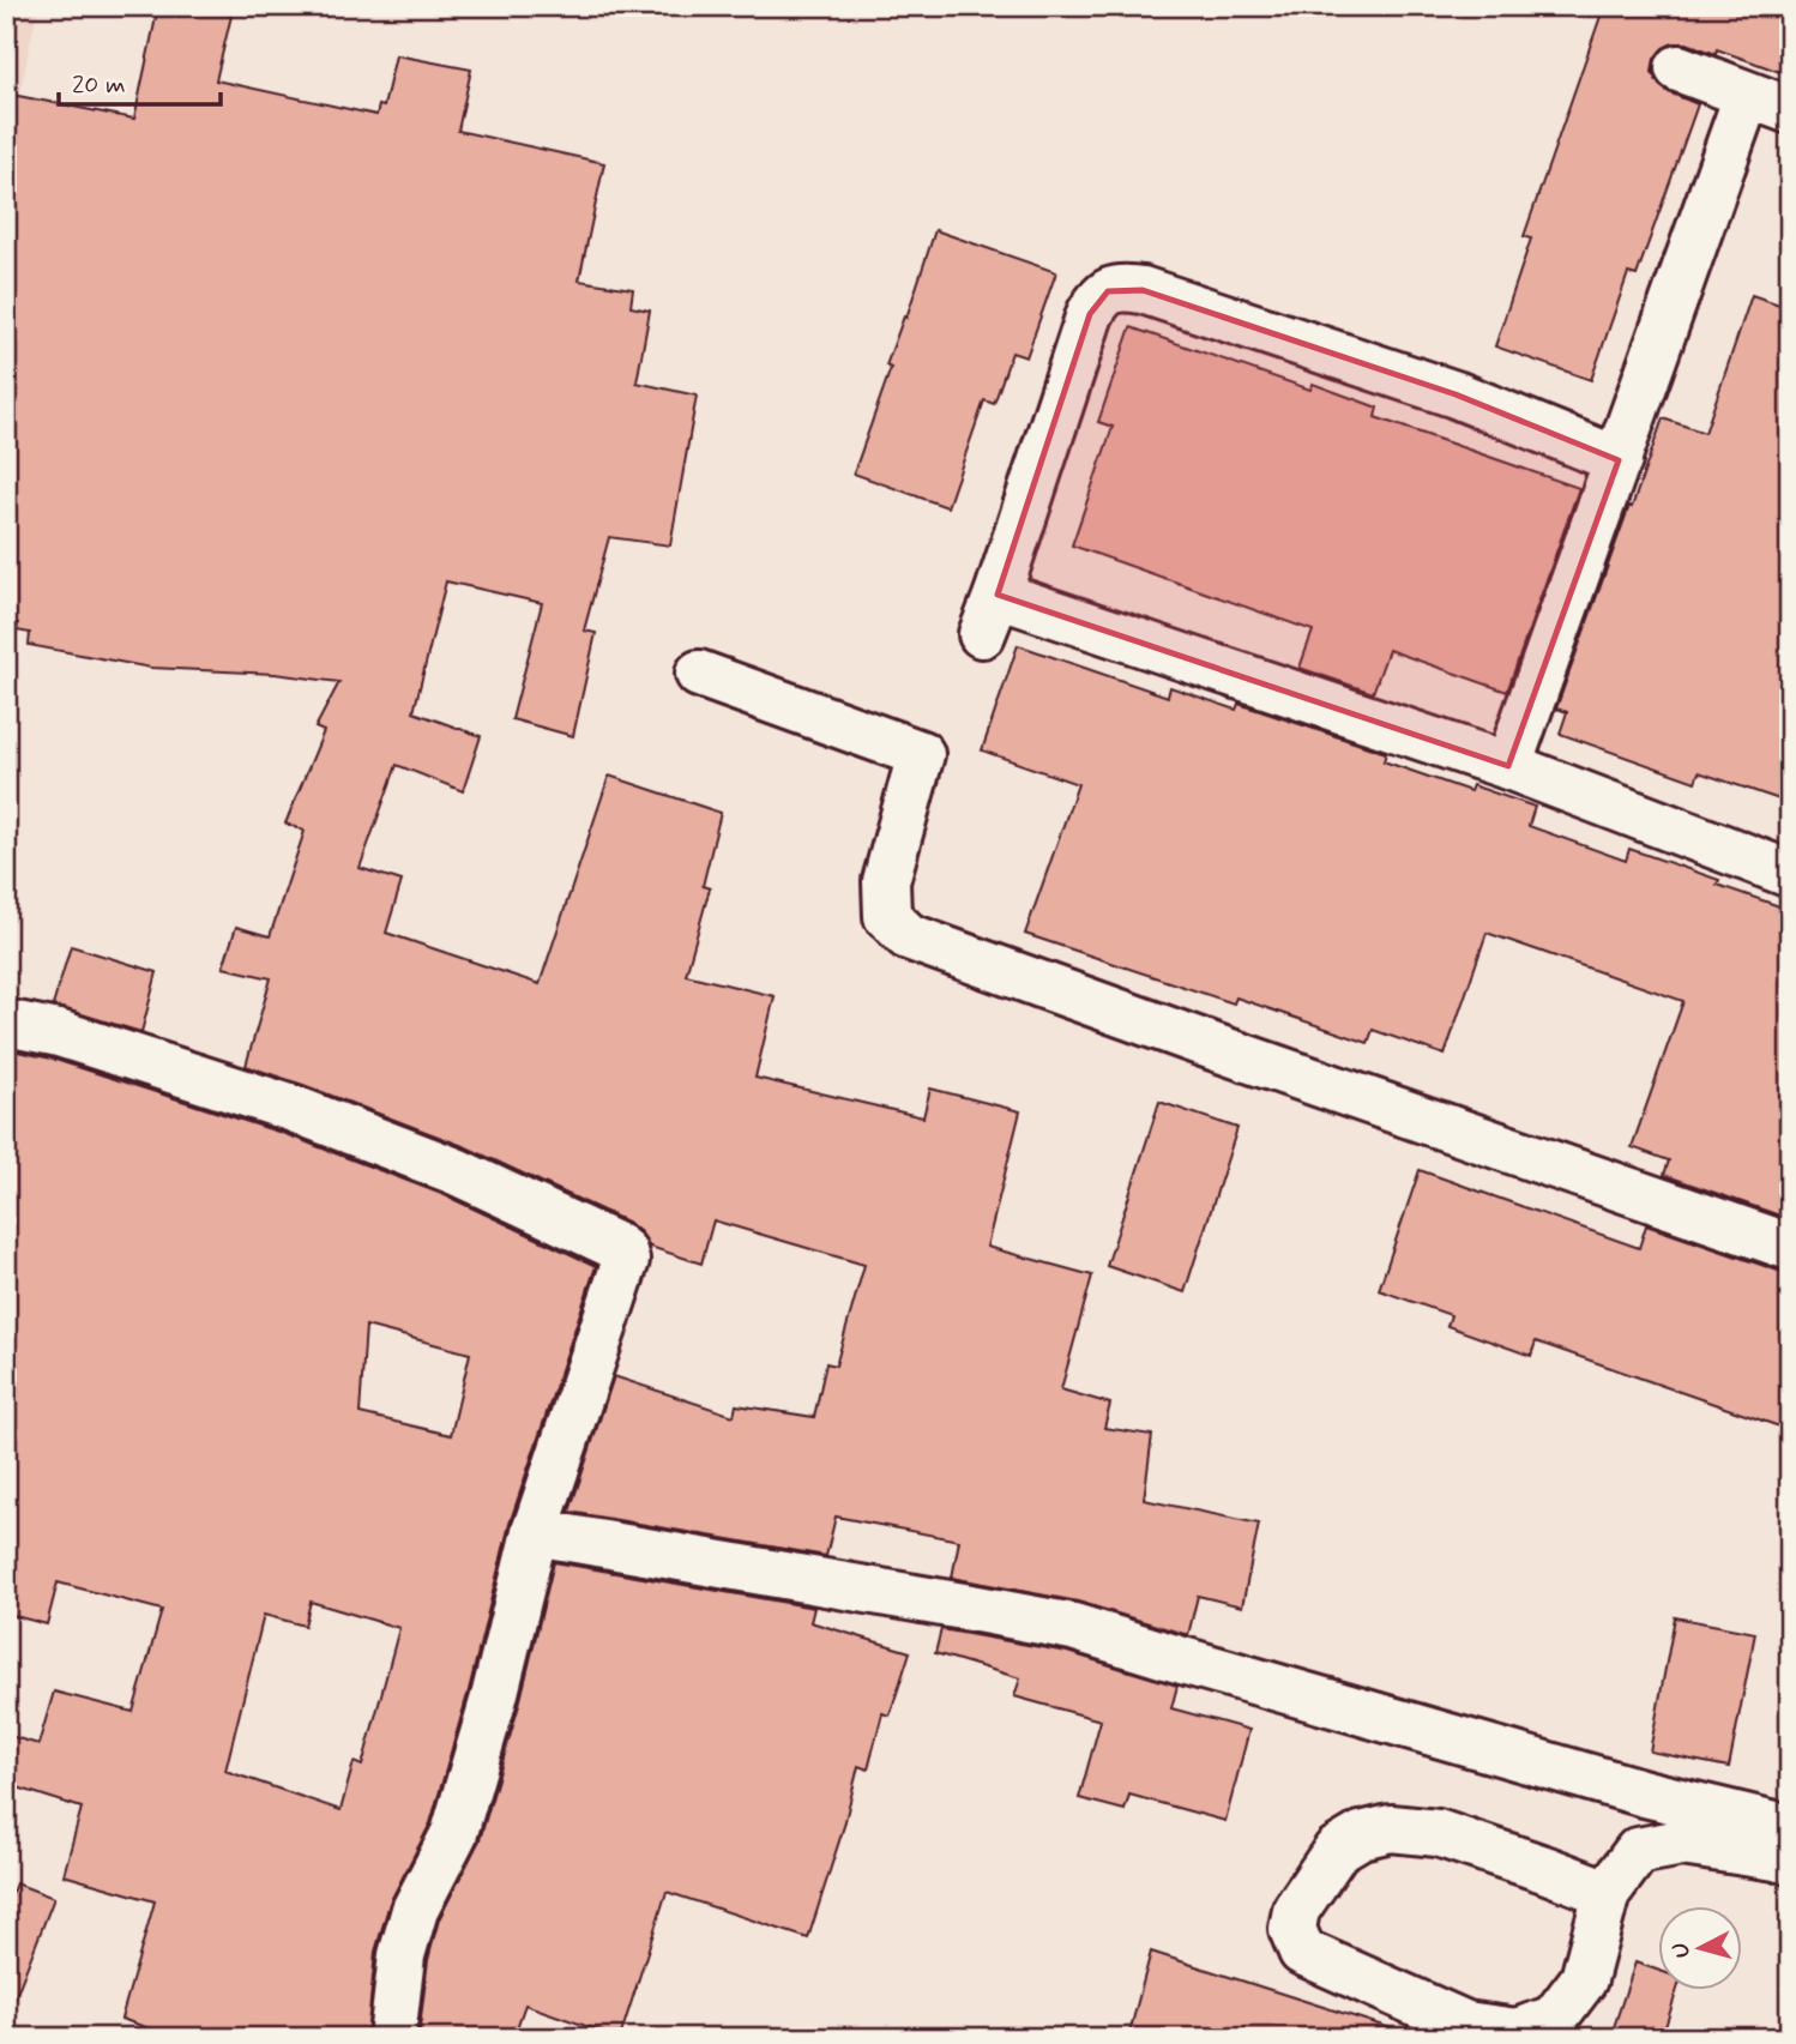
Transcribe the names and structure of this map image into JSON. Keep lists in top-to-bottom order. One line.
{"scale_bar":"20 m","north":"left"}
